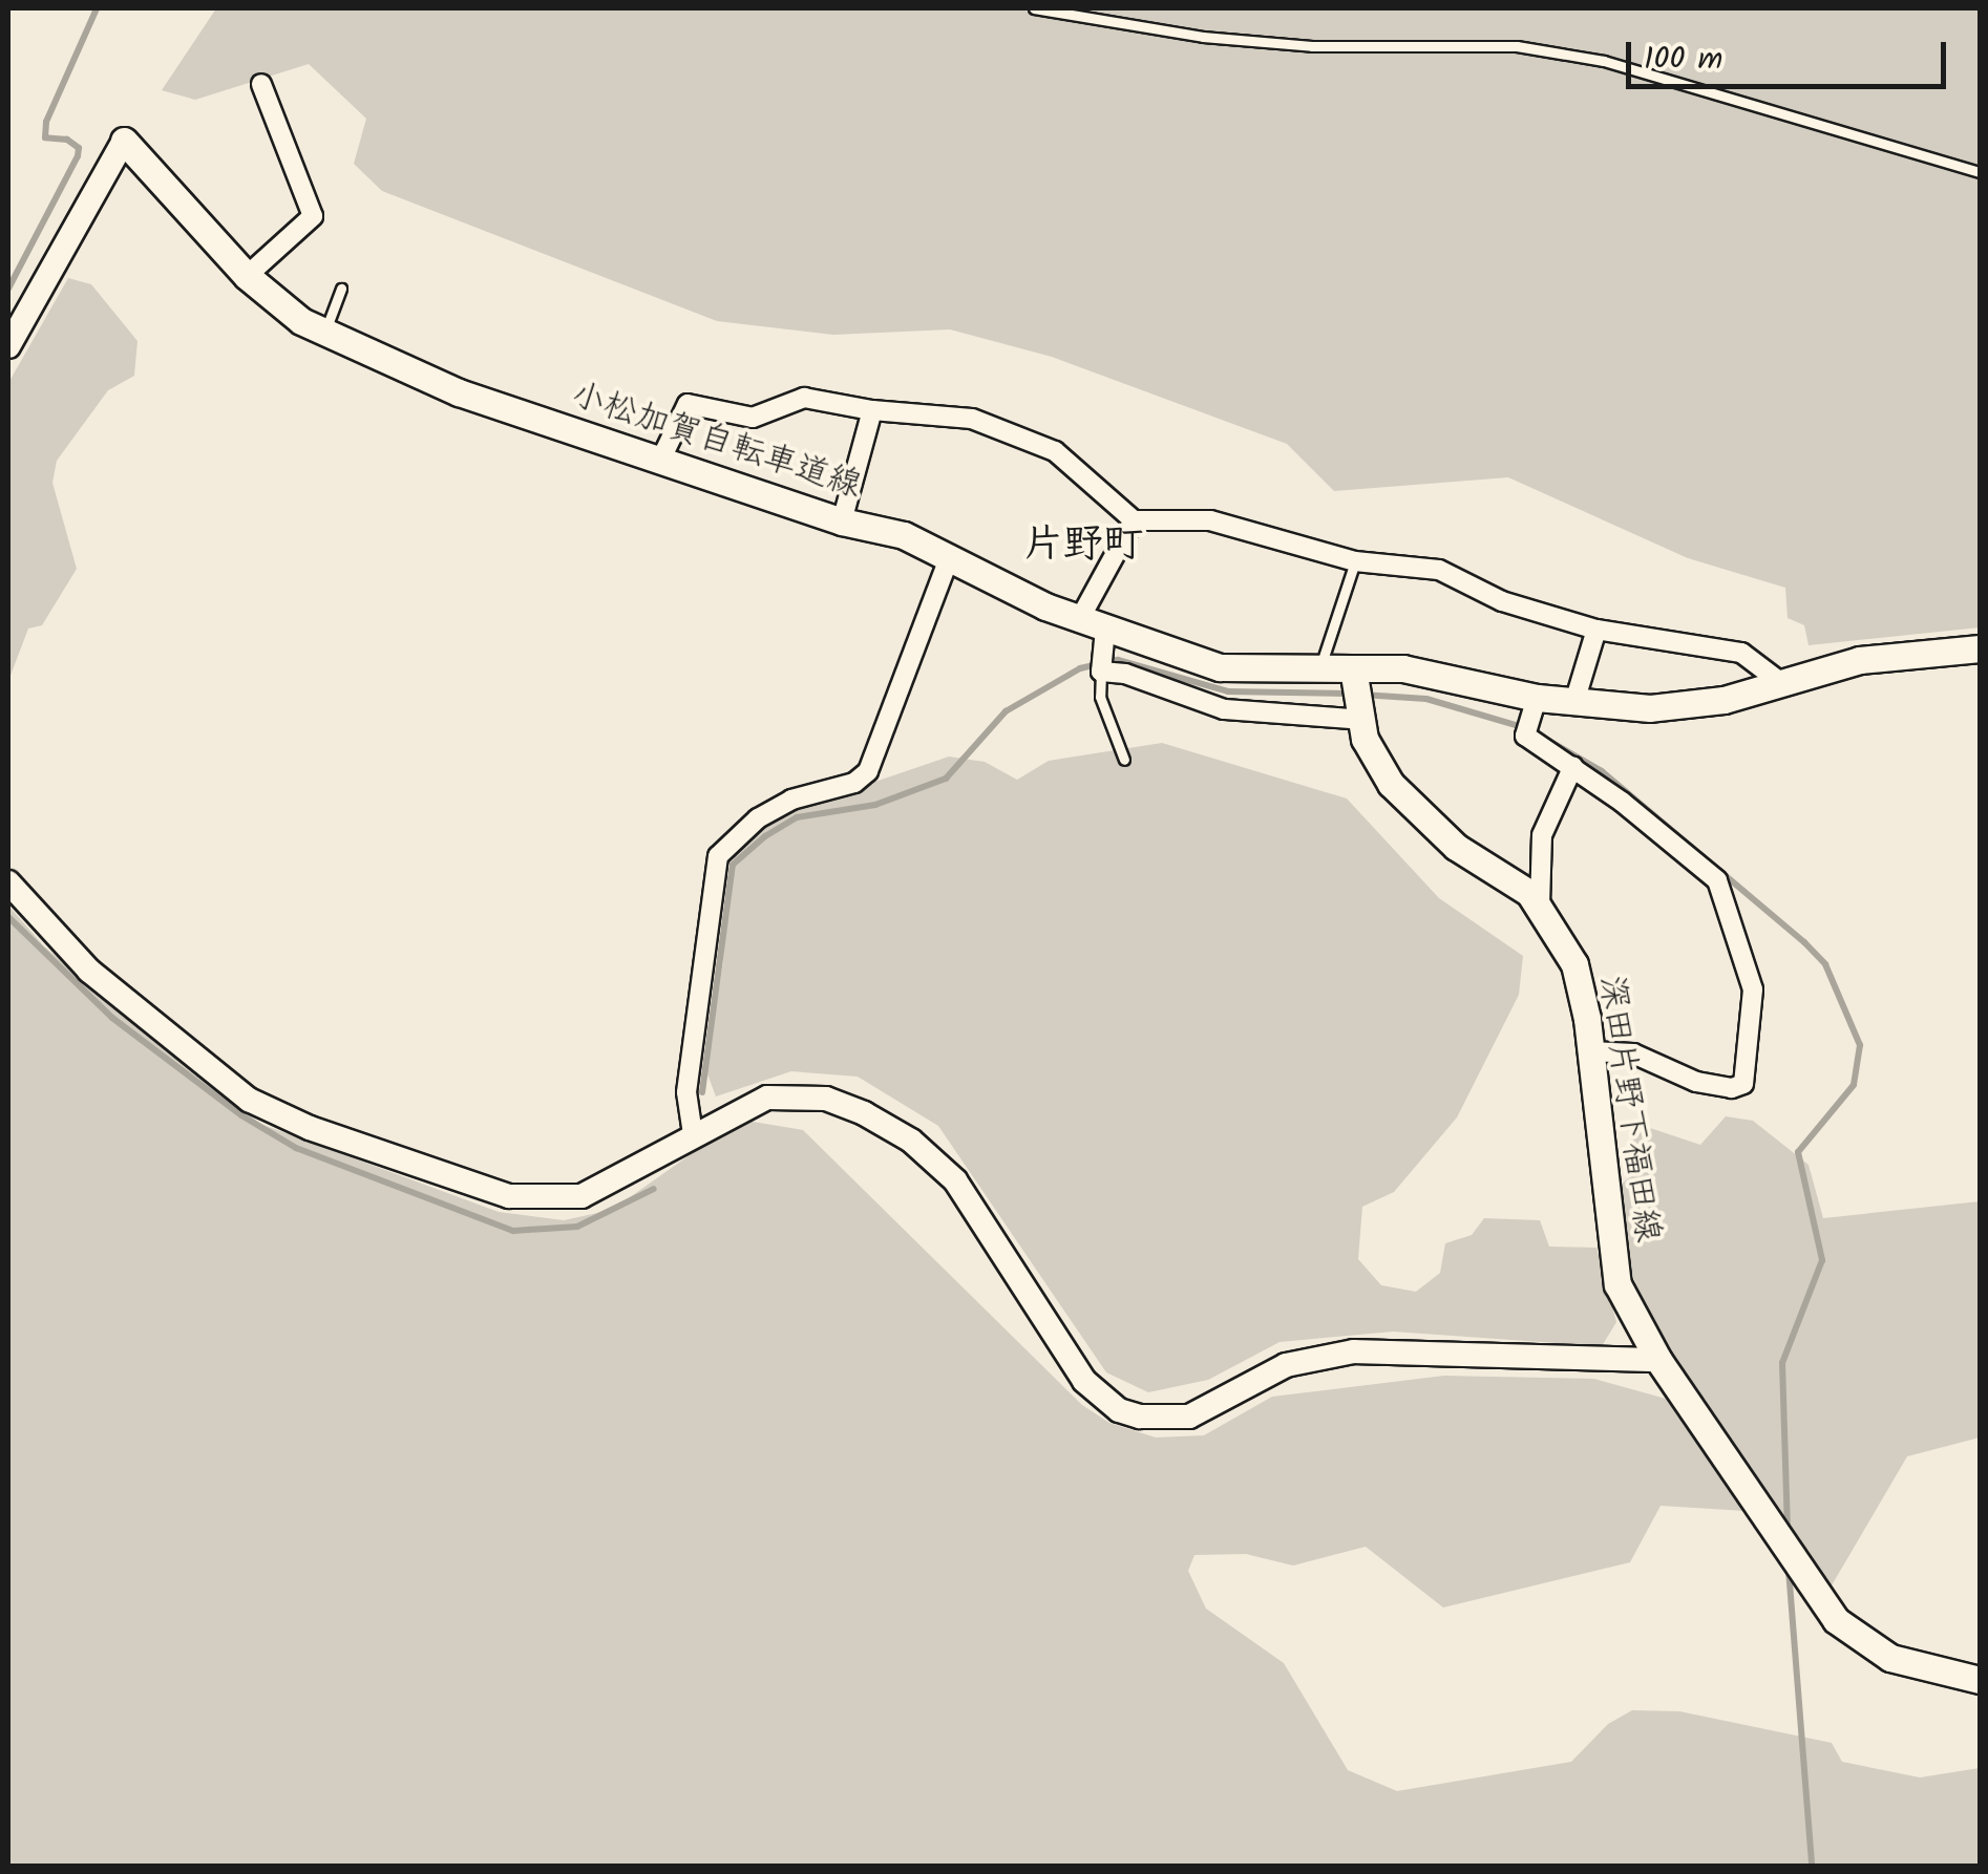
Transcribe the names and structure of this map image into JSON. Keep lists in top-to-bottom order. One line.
{"streets":{"main road":["小松加賀自転車道線","深田片野下福田線"]},"crossings":[["小松加賀自転車道線","深田片野下福田線"]],"districts":["片野町"],"scale_bar":"100 m"}
